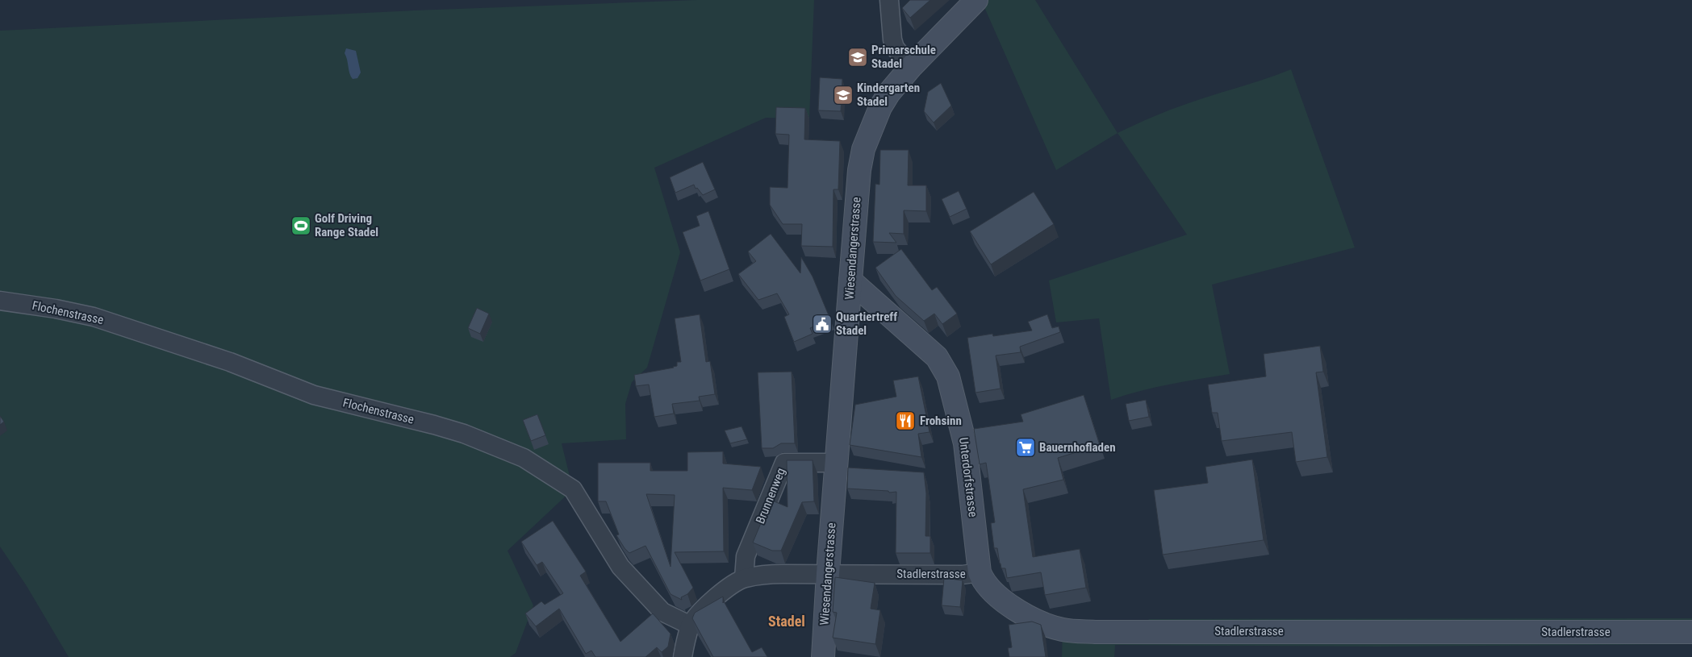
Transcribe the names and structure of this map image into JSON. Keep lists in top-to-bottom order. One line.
{"streets":{"street":["Wiesendangerstrasse","Flochenstrasse","Unterdorfstrasse","Brunnenweg","Stadlerstrasse"]},"crossings":[["Wiesendangerstrasse","Unterdorfstrasse"],["Wiesendangerstrasse","Brunnenweg"],["Wiesendangerstrasse","Stadlerstrasse"],["Flochenstrasse","Stadlerstrasse"],["Unterdorfstrasse","Stadlerstrasse"],["Brunnenweg","Stadlerstrasse"]],"districts":["Stadel"],"places":{"school or university":["Primarschule Stadel","Kindergarten Stadel"],"sports":["Golf Driving Range Stadel"],"public building":["Quartiertreff Stadel"],"restaurant":["Frohsinn"],"supermarket":["Bauernhofladen"]}}
